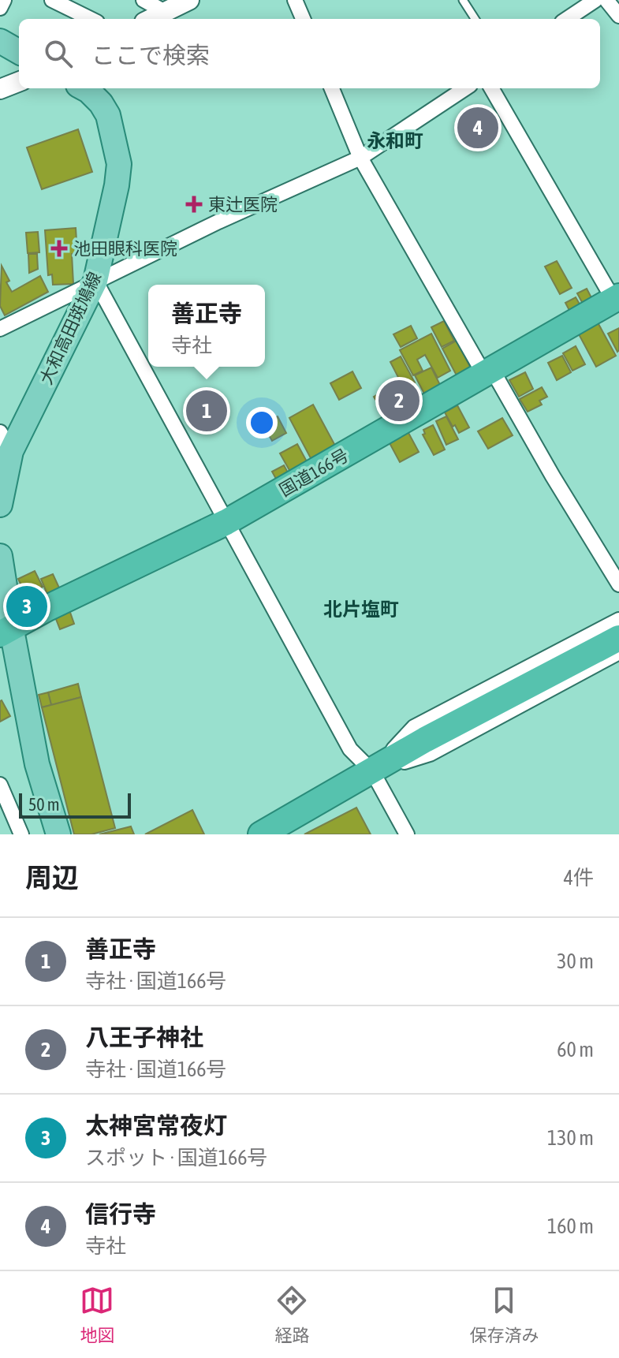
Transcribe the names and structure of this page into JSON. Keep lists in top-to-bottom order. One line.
{"streets":{"highway":["国道166号"],"main road":["大和高田斑鳩線"]},"districts":["永和町","北片塩町"],"places":{"health":["東辻医院","池田眼科医院"]},"scale_bar":"50 m","page":{"search":"ここで検索","pins":["4","2","1","3"],"popup":["善正寺","寺社"],"scale":"50 m","heading":["周辺","4件"],"list":[{"mark":"1","name":"善正寺","note":"寺社 · 国道166号","value":"30 m"},{"mark":"2","name":"八王子神社","note":"寺社 · 国道166号","value":"60 m"},{"mark":"3","name":"太神宮常夜灯","note":"スポット · 国道166号","value":"130 m"},{"mark":"4","name":"信行寺","note":"寺社","value":"160 m"}],"nav":["地図","経路","保存済み"]}}
